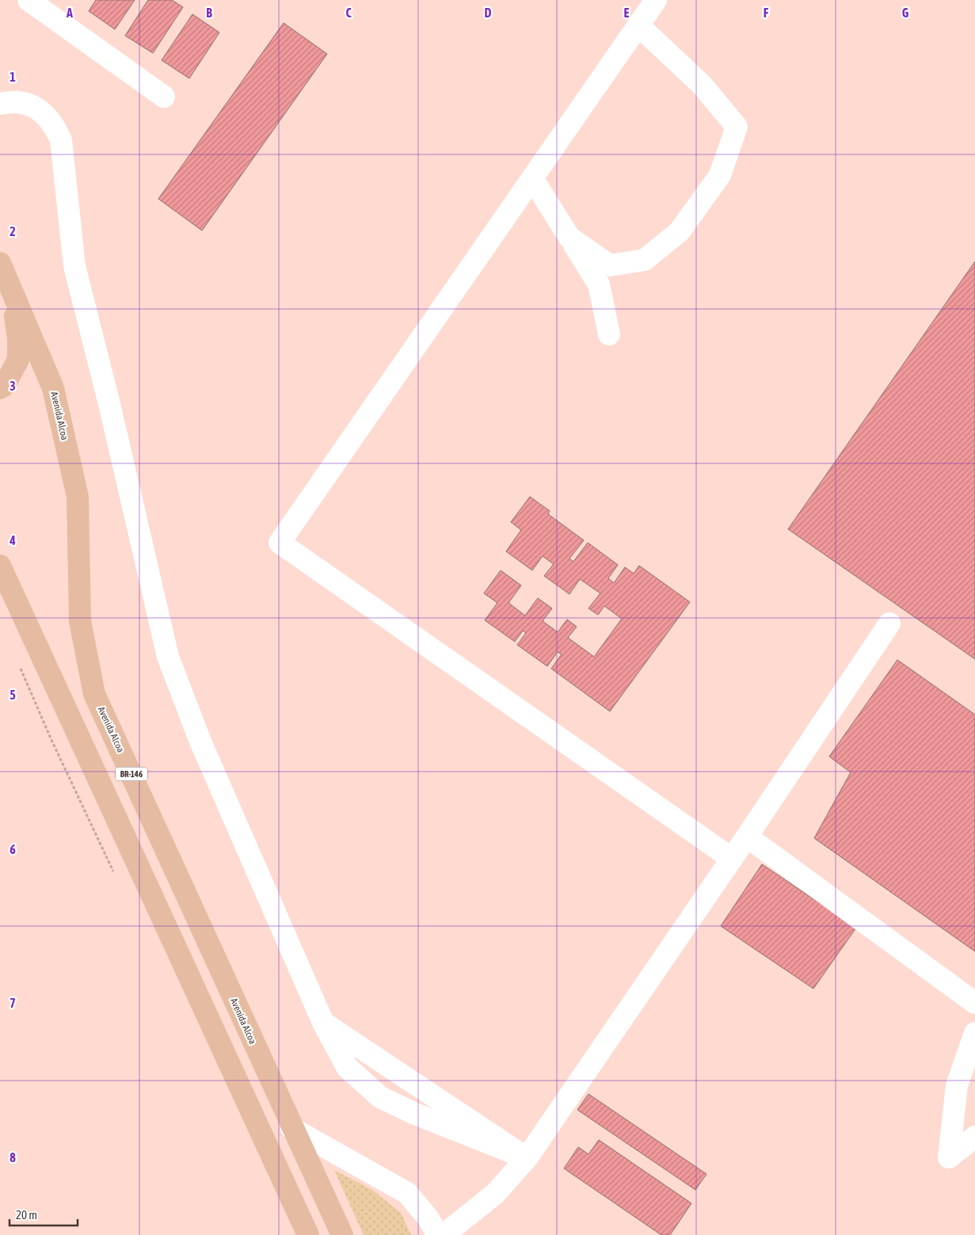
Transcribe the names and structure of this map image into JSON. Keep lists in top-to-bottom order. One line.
{"streets":{"main road":["Avenida Alcoa","BR-146"]},"scale_bar":"20 m","grid":{"columns":["A","B","C","D","E","F","G"],"rows":["1","2","3","4","5","6","7","8"]}}
